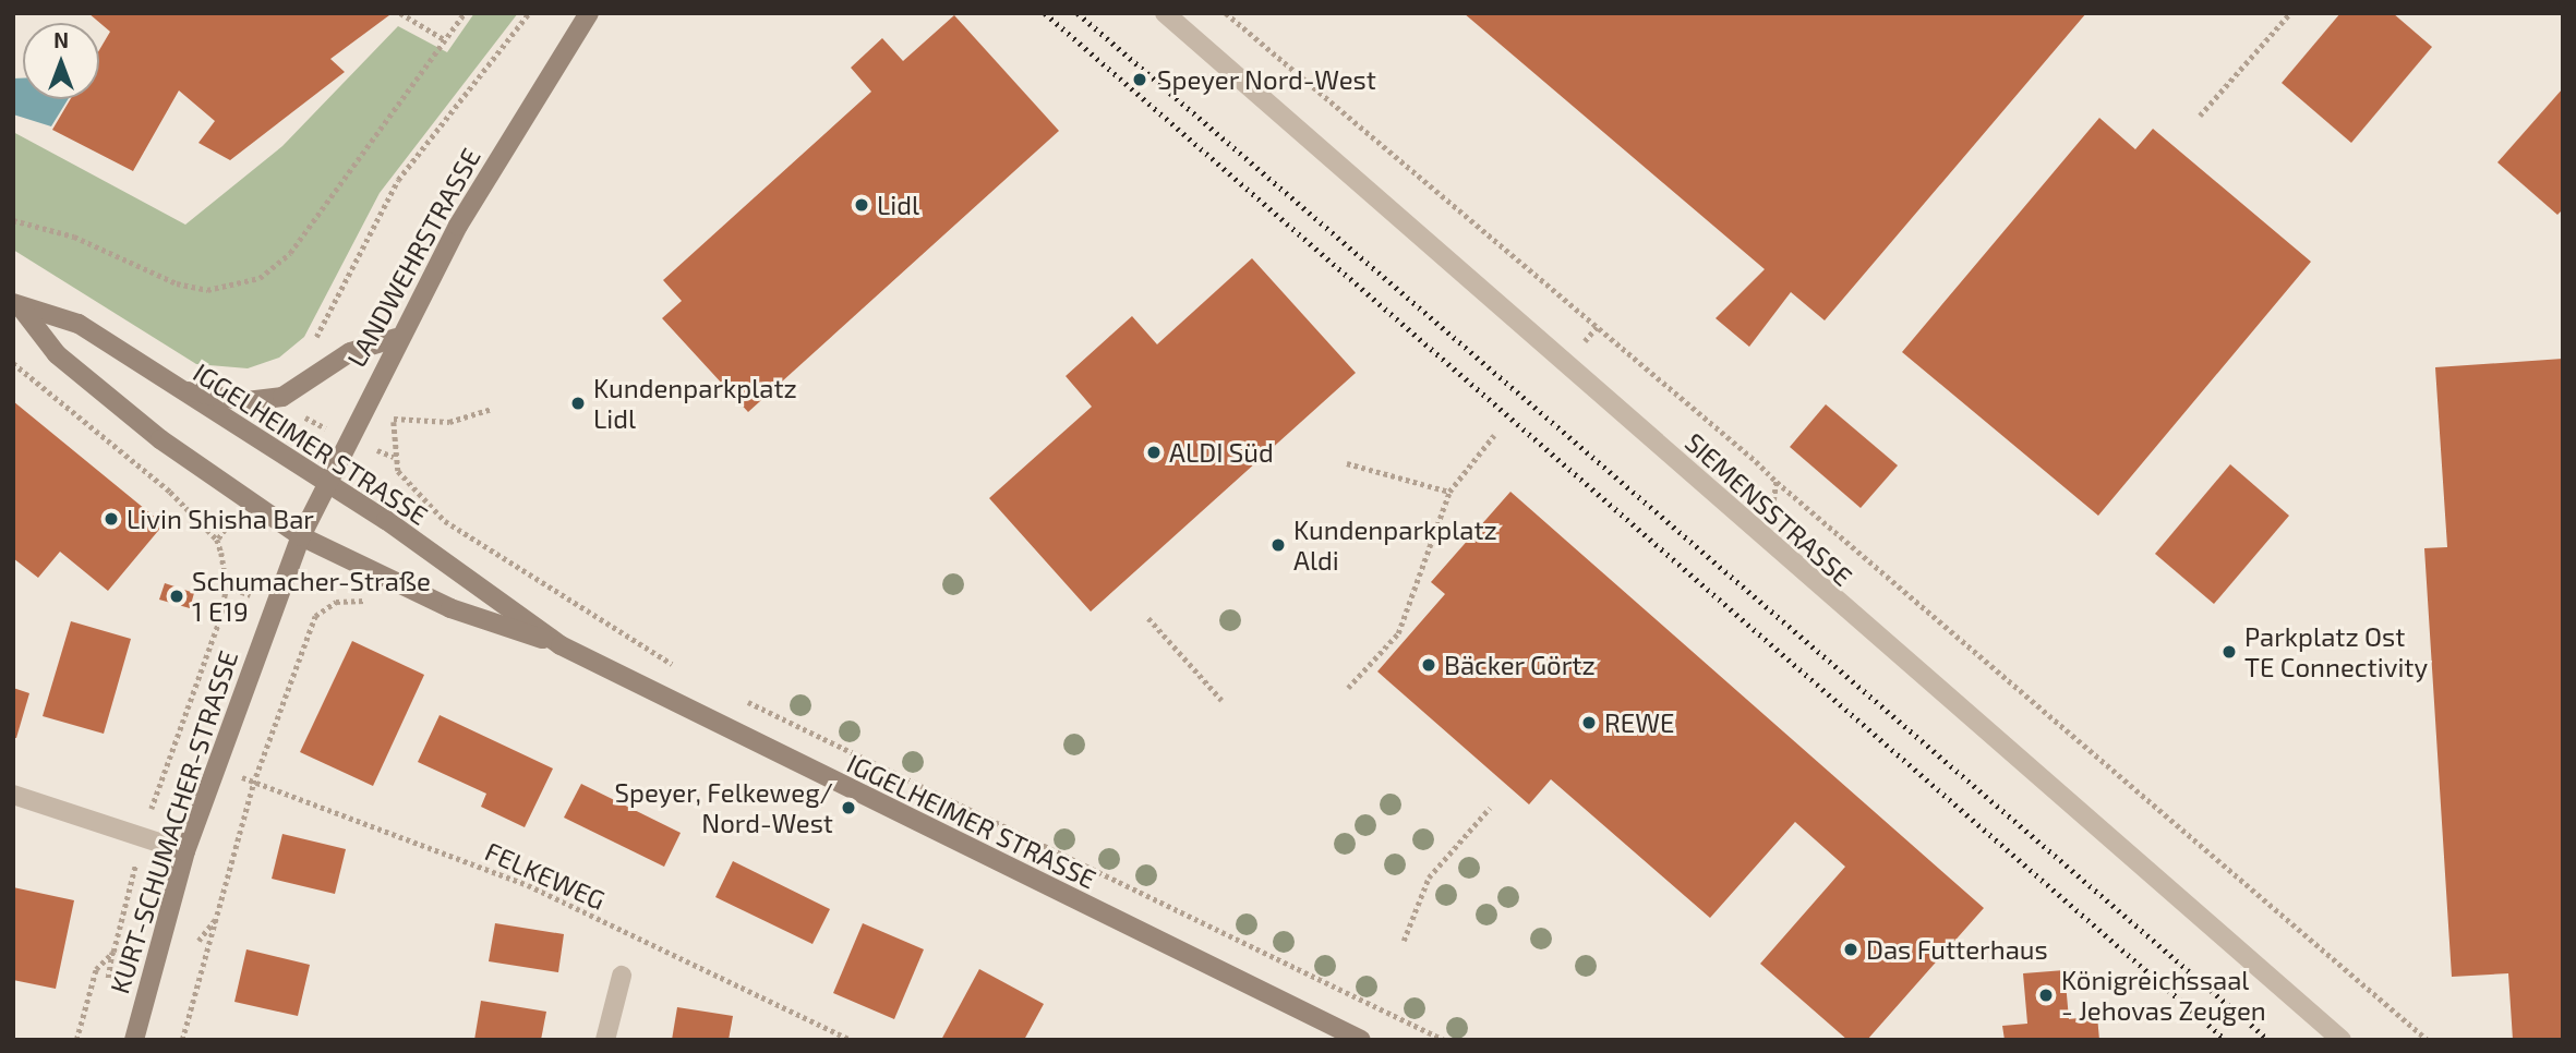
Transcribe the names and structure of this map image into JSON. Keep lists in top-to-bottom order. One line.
{"streets":{"main road":["LANDWEHRSTRASSE","IGGELHEIMER STRASSE","KURT-SCHUMACHER-STRASSE"],"street":["SIEMENSSTRASSE"],"path":["FELKEWEG"]},"crossings":[["LANDWEHRSTRASSE","IGGELHEIMER STRASSE"],["LANDWEHRSTRASSE","KURT-SCHUMACHER-STRASSE"],["IGGELHEIMER STRASSE","KURT-SCHUMACHER-STRASSE"],["KURT-SCHUMACHER-STRASSE","FELKEWEG"]],"places":["Speyer Nord-West","Lidl","Kundenparkplatz Lidl","ALDI Süd","Livin Shisha Bar","Kundenparkplatz Aldi","Schumacher-Straße 1 E19","Parkplatz Ost TE Connectivity","Bäcker Görtz","REWE","Speyer, Felkeweg/ Nord-West","Das Futterhaus","Königreichssaal - Jehovas Zeugen"],"north":"top"}
